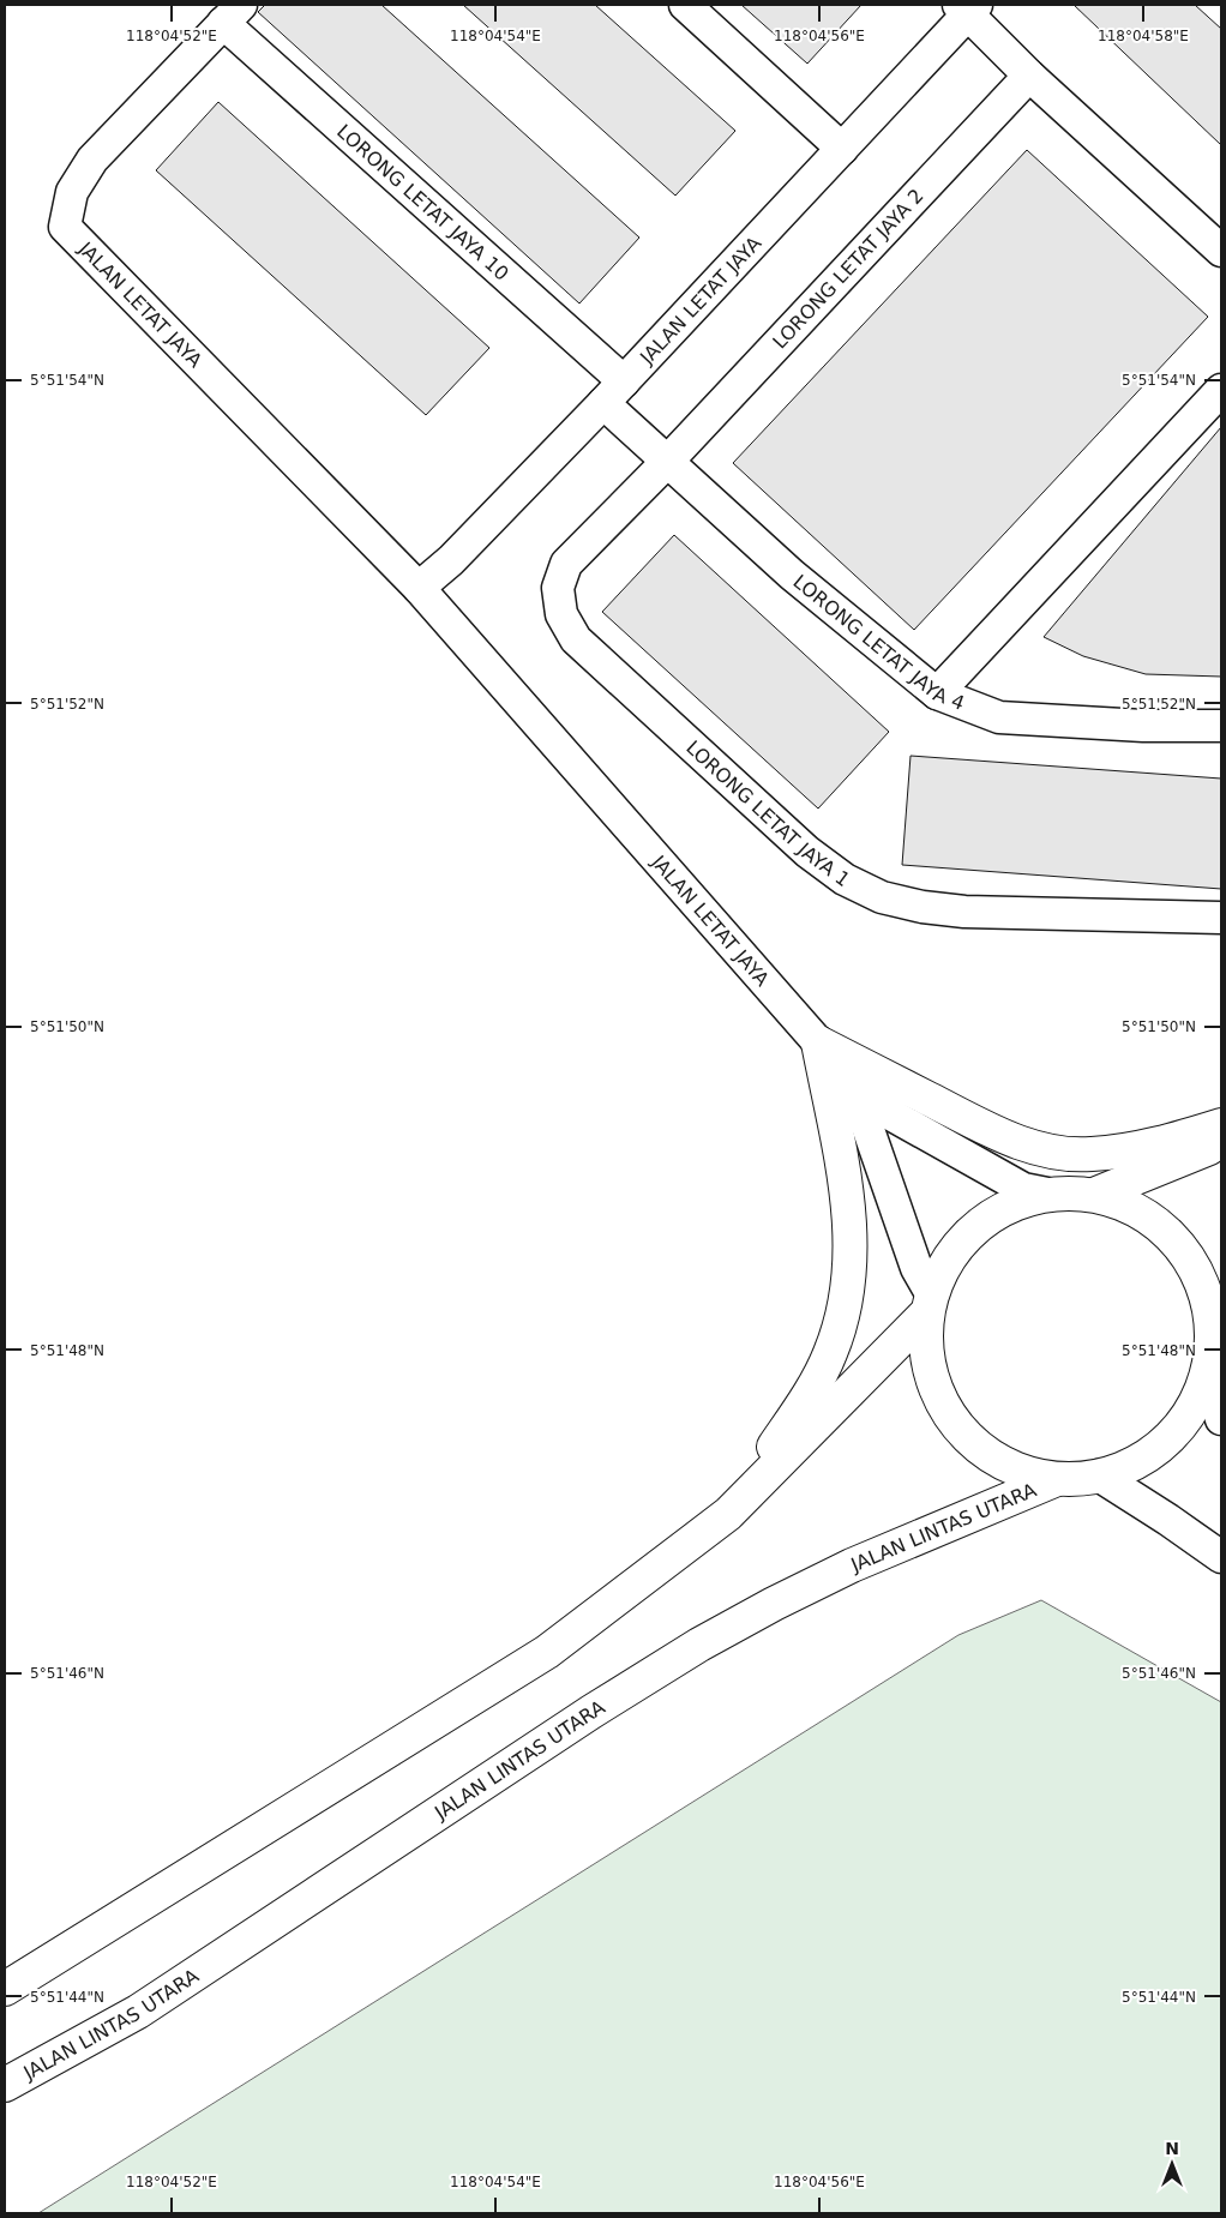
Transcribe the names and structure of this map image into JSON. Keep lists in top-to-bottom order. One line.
{"streets":{"main road":["JALAN LINTAS UTARA"],"street":["LORONG LETAT JAYA 10","LORONG LETAT JAYA 2","JALAN LETAT JAYA","LORONG LETAT JAYA 4","LORONG LETAT JAYA 1"]},"crossings":[["LORONG LETAT JAYA 10","JALAN LETAT JAYA"],["LORONG LETAT JAYA 10","LORONG LETAT JAYA 4"],["LORONG LETAT JAYA 2","LORONG LETAT JAYA 4"],["LORONG LETAT JAYA 2","LORONG LETAT JAYA 1"],["JALAN LETAT JAYA","LORONG LETAT JAYA 4"],["LORONG LETAT JAYA 4","LORONG LETAT JAYA 1"]],"north":"top","coordinates":["118°04'52\"E","118°04'54\"E","118°04'56\"E","118°04'58\"E","5°51'54\"N","5°51'52\"N","5°51'50\"N","5°51'48\"N","5°51'46\"N","5°51'44\"N"]}
